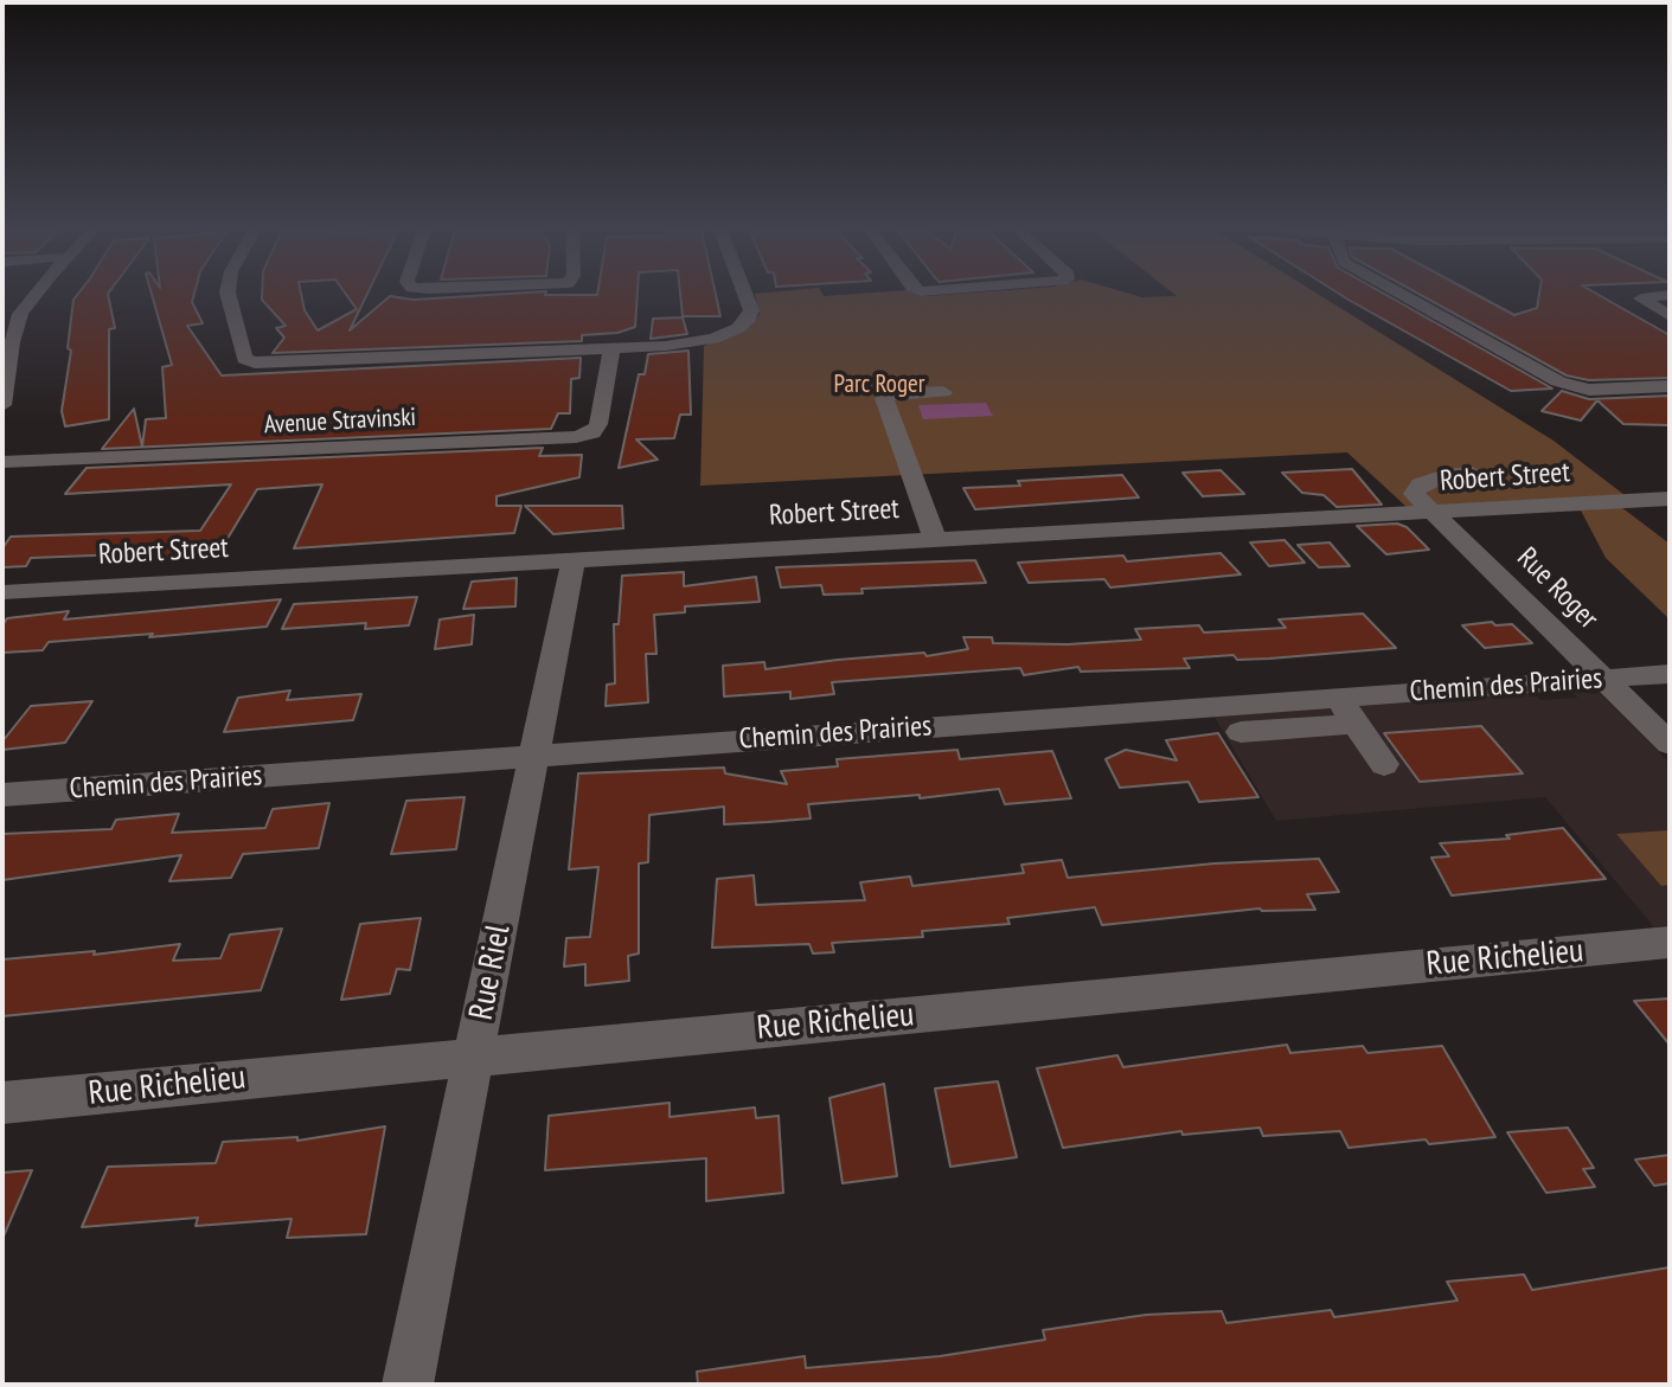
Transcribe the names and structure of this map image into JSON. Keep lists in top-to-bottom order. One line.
{"streets":{"street":["Avenue Stravinski","Robert Street","Rue Roger","Chemin des Prairies","Rue Richelieu","Rue Riel"]},"crossings":[["Robert Street","Rue Roger"],["Robert Street","Rue Riel"],["Rue Roger","Chemin des Prairies"],["Chemin des Prairies","Rue Riel"],["Rue Richelieu","Rue Riel"]],"parks":["Parc Roger"]}
